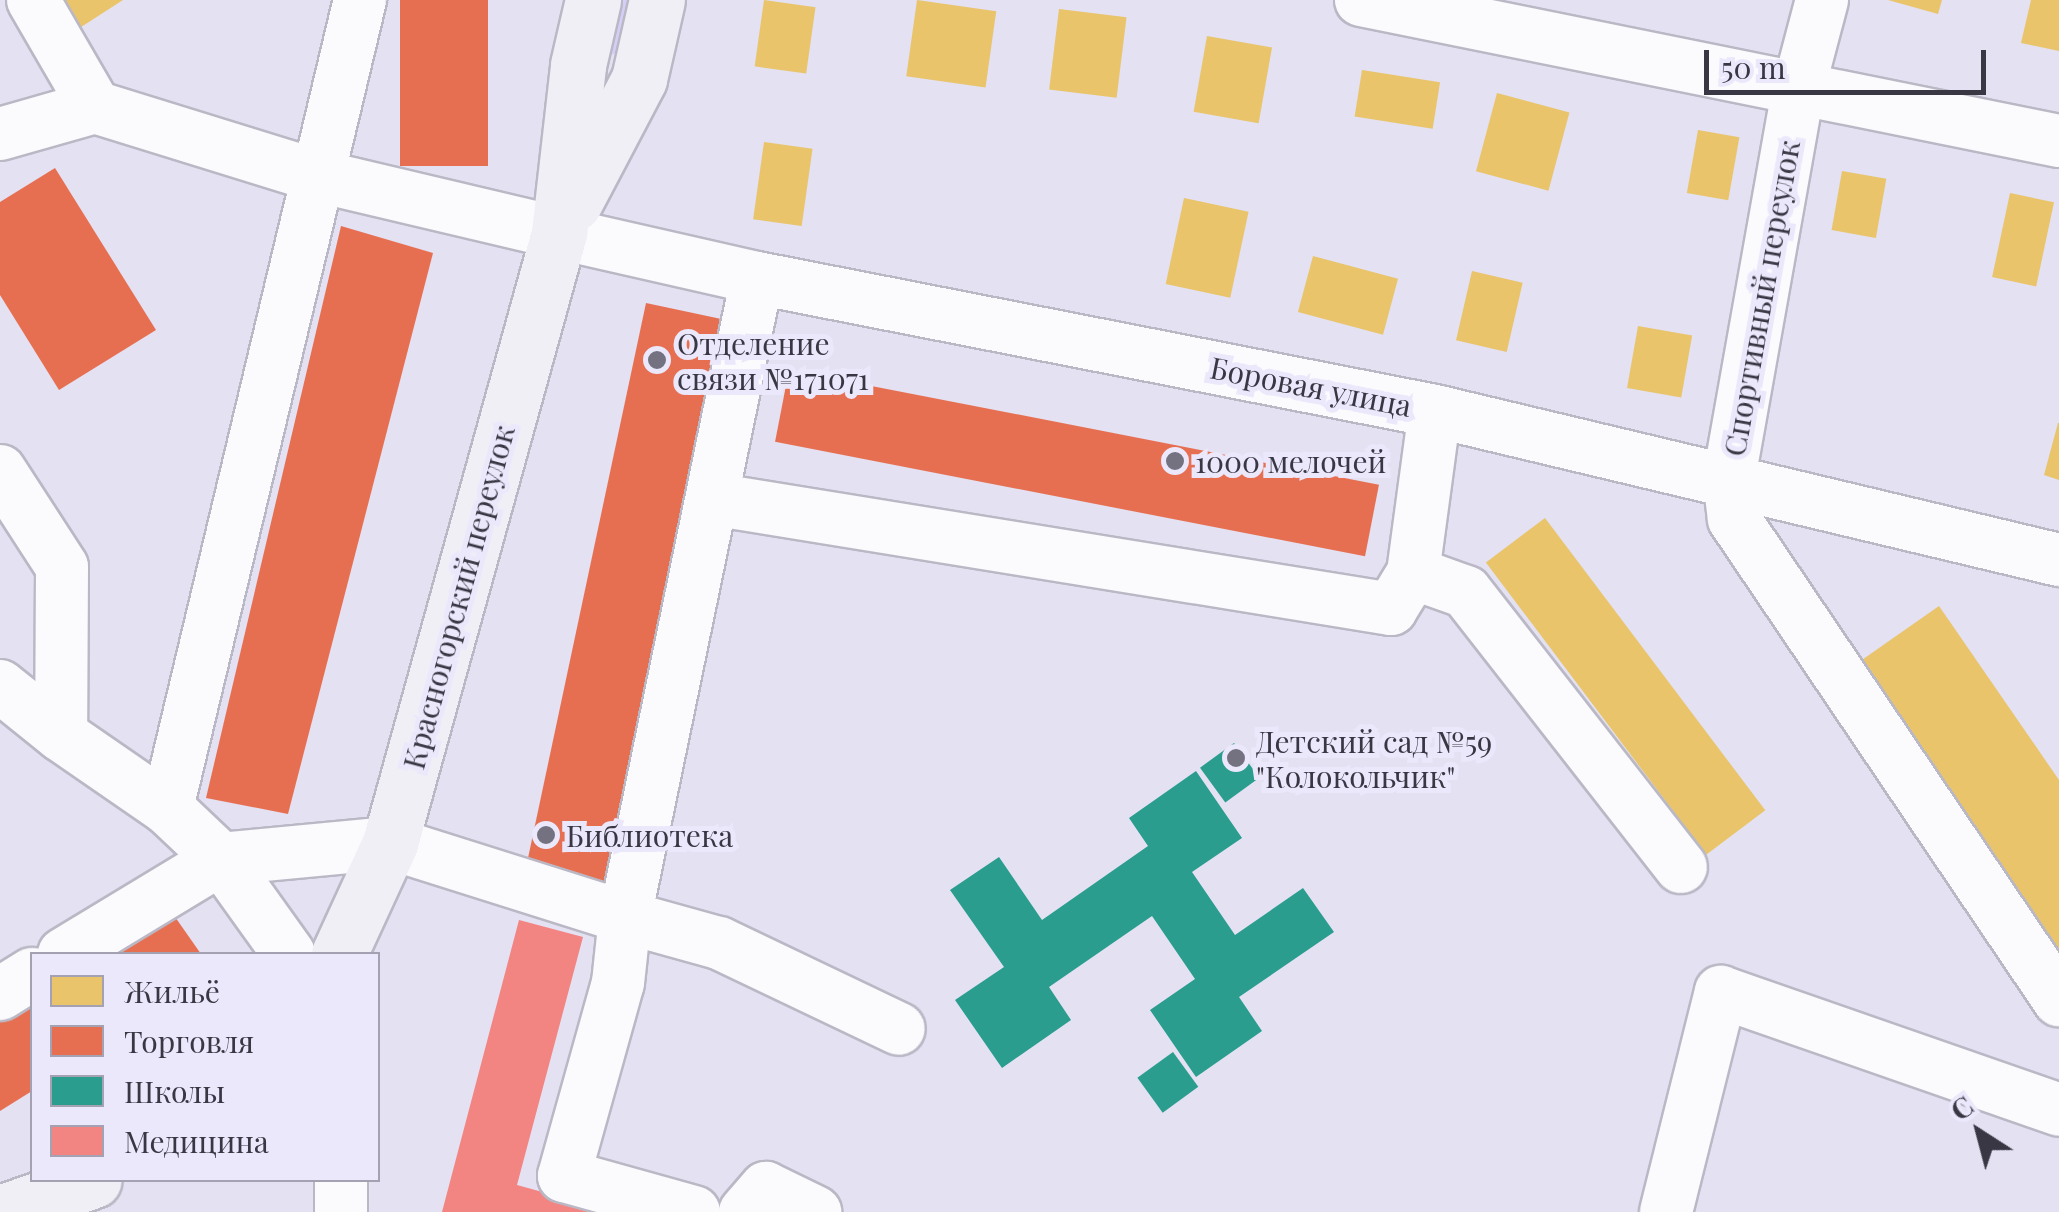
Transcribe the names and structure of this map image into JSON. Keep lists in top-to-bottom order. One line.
{"streets":{"main road":["Красногорский переулок"],"street":["Спортивный переулок","Боровая улица"]},"crossings":[["Спортивный переулок","Боровая улица"],["Боровая улица","Красногорский переулок"]],"places":["Отделение связи №171071","1000 мелочей","Детский сад №59 \"Колокольчик\"","Библиотека"],"legend":["Жильё","Торговля","Школы","Медицина"],"scale_bar":"50 m","north":"top left"}
